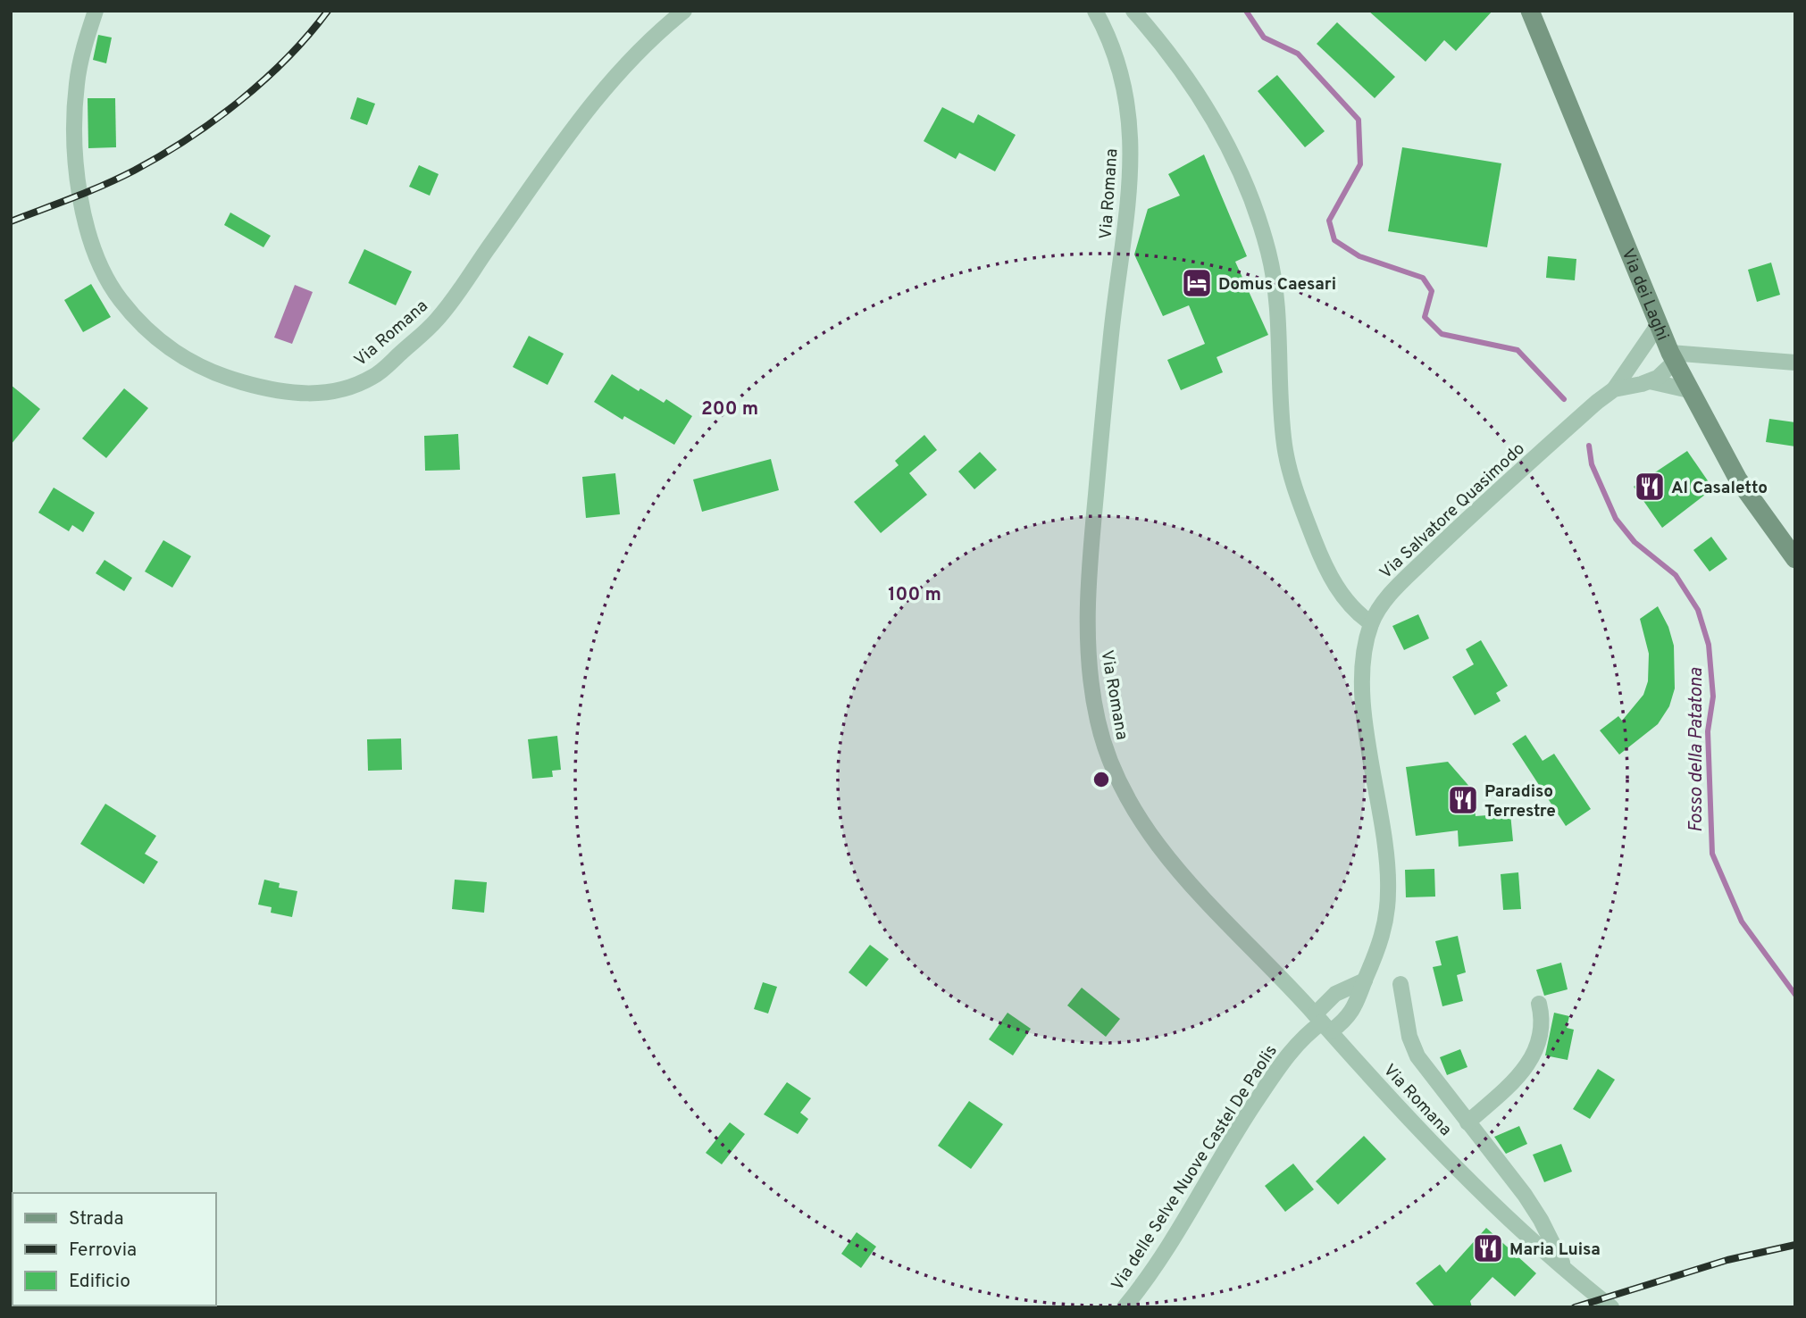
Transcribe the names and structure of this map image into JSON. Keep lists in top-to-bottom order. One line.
{"streets":{"main road":["Via dei Laghi"],"street":["Via Romana","Via Salvatore Quasimodo","Via delle Selve Nuove Castel De Paolis"]},"crossings":[["Via Romana","Via Salvatore Quasimodo"],["Via Romana","Via delle Selve Nuove Castel De Paolis"],["Via dei Laghi","Via Salvatore Quasimodo"],["Via Salvatore Quasimodo","Via delle Selve Nuove Castel De Paolis"]],"water":["Fosso della Patatona"],"places":{"hotel":["Domus Caesari"],"restaurant":["Al Casaletto","Paradiso Terrestre","Maria Luisa"]},"legend":["Strada","Ferrovia","Edificio"],"rings":["200 m","100 m"]}
